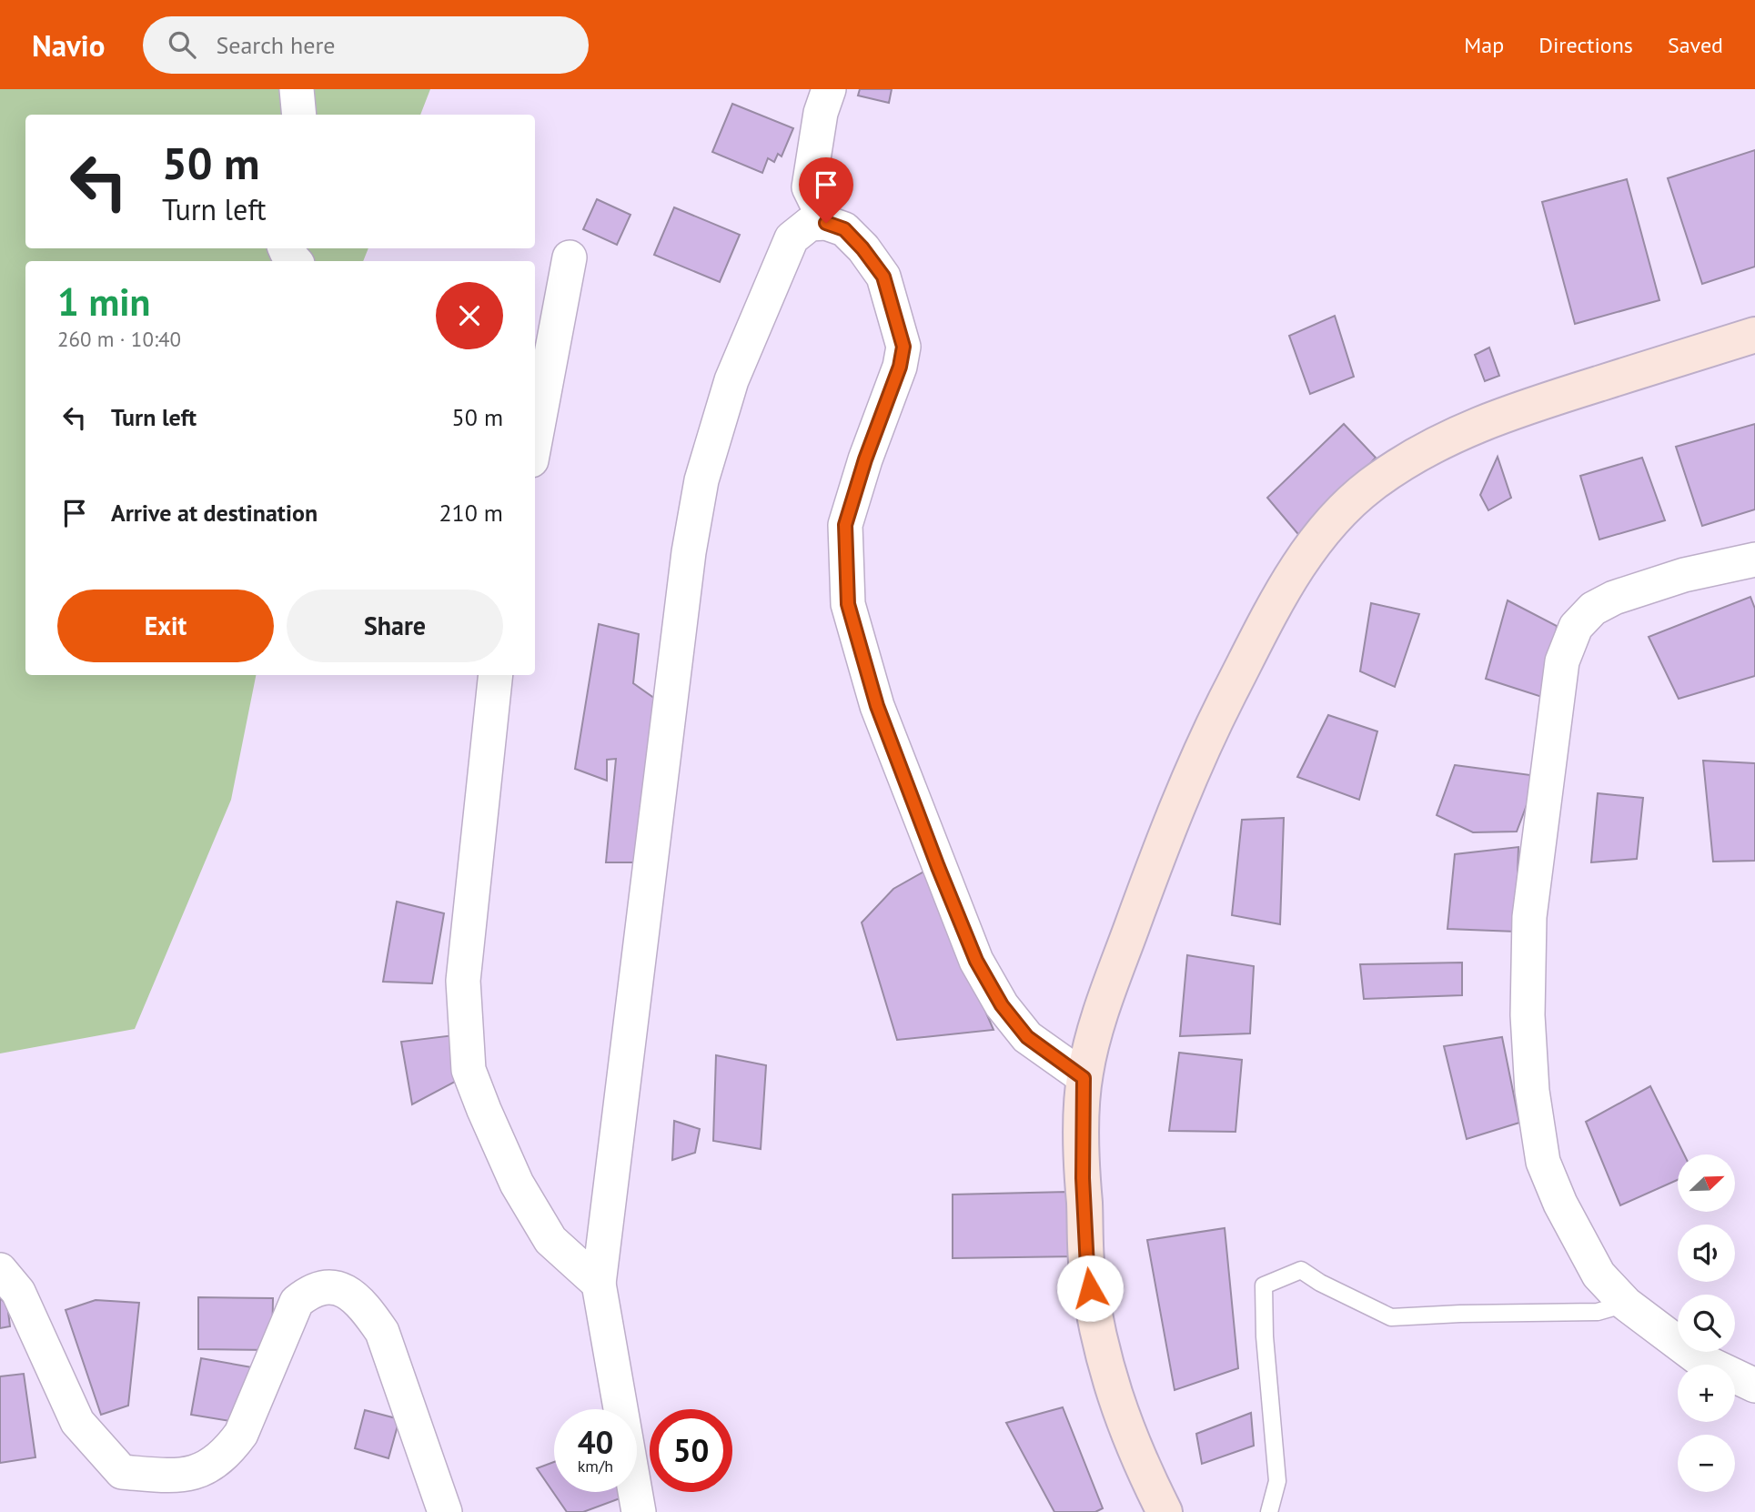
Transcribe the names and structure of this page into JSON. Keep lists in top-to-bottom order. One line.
{"north":"top right","page":{"header":"Navio","search":"Search here","nav":["Map","Directions","Saved"],"turn":["50 m","Turn left"],"heading":["1 min","260 m · 10:40"],"list":[{"name":"Turn left","value":"50 m"},{"name":"Arrive at destination","value":"210 m"}],"buttons":["Exit","Share"],"map_buttons":["+","−"],"speed":"40 km/h","limit":"50"}}
